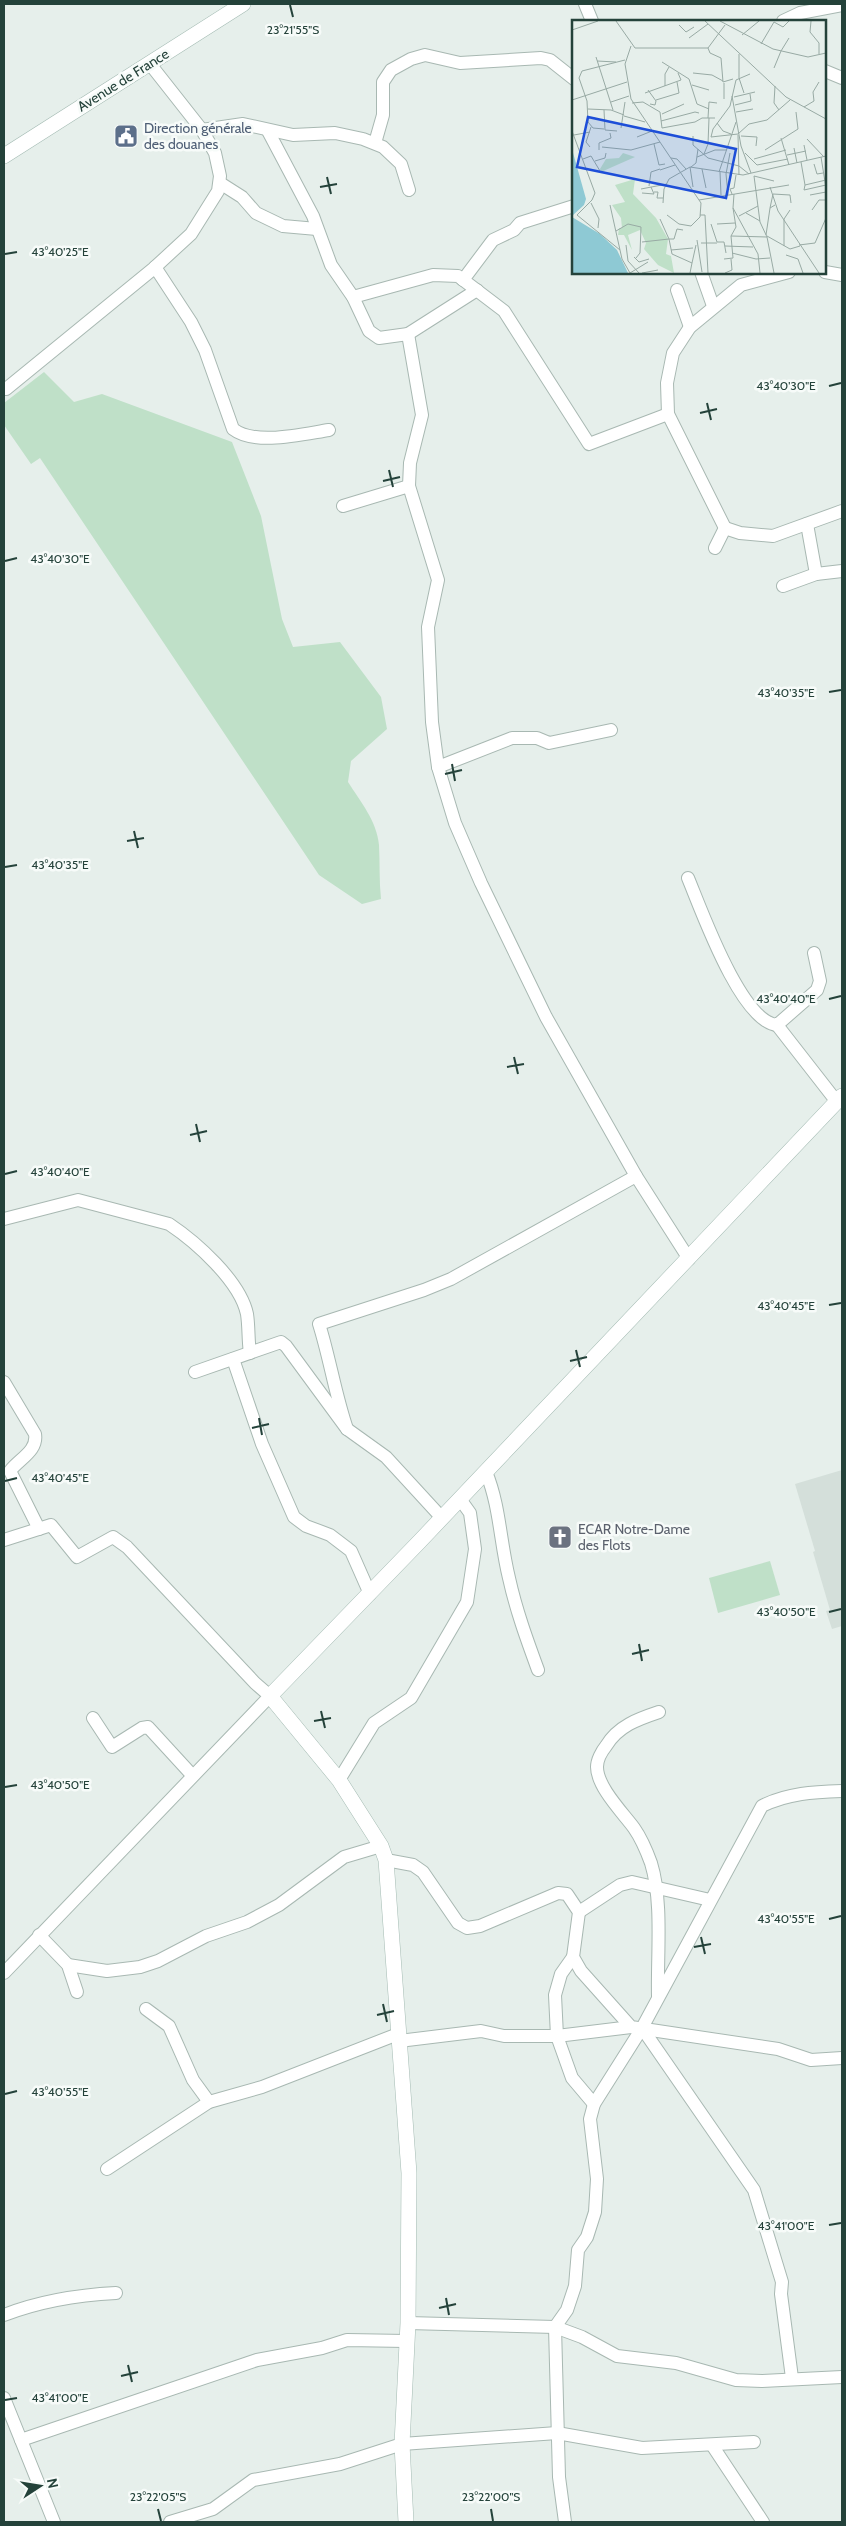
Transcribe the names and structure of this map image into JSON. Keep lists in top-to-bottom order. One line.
{"streets":{"street":["Avenue de France"]},"places":{"public building":["Direction générale des douanes"],"church":["ECAR Notre-Dame des Flots"]},"north":"right","coordinates":["23°21'55\"S","43°40'25\"E","43°40'30\"E","43°40'35\"E","43°40'40\"E","43°40'45\"E","43°40'50\"E","43°40'55\"E","43°41'00\"E","23°22'05\"S","23°22'00\"S"]}
